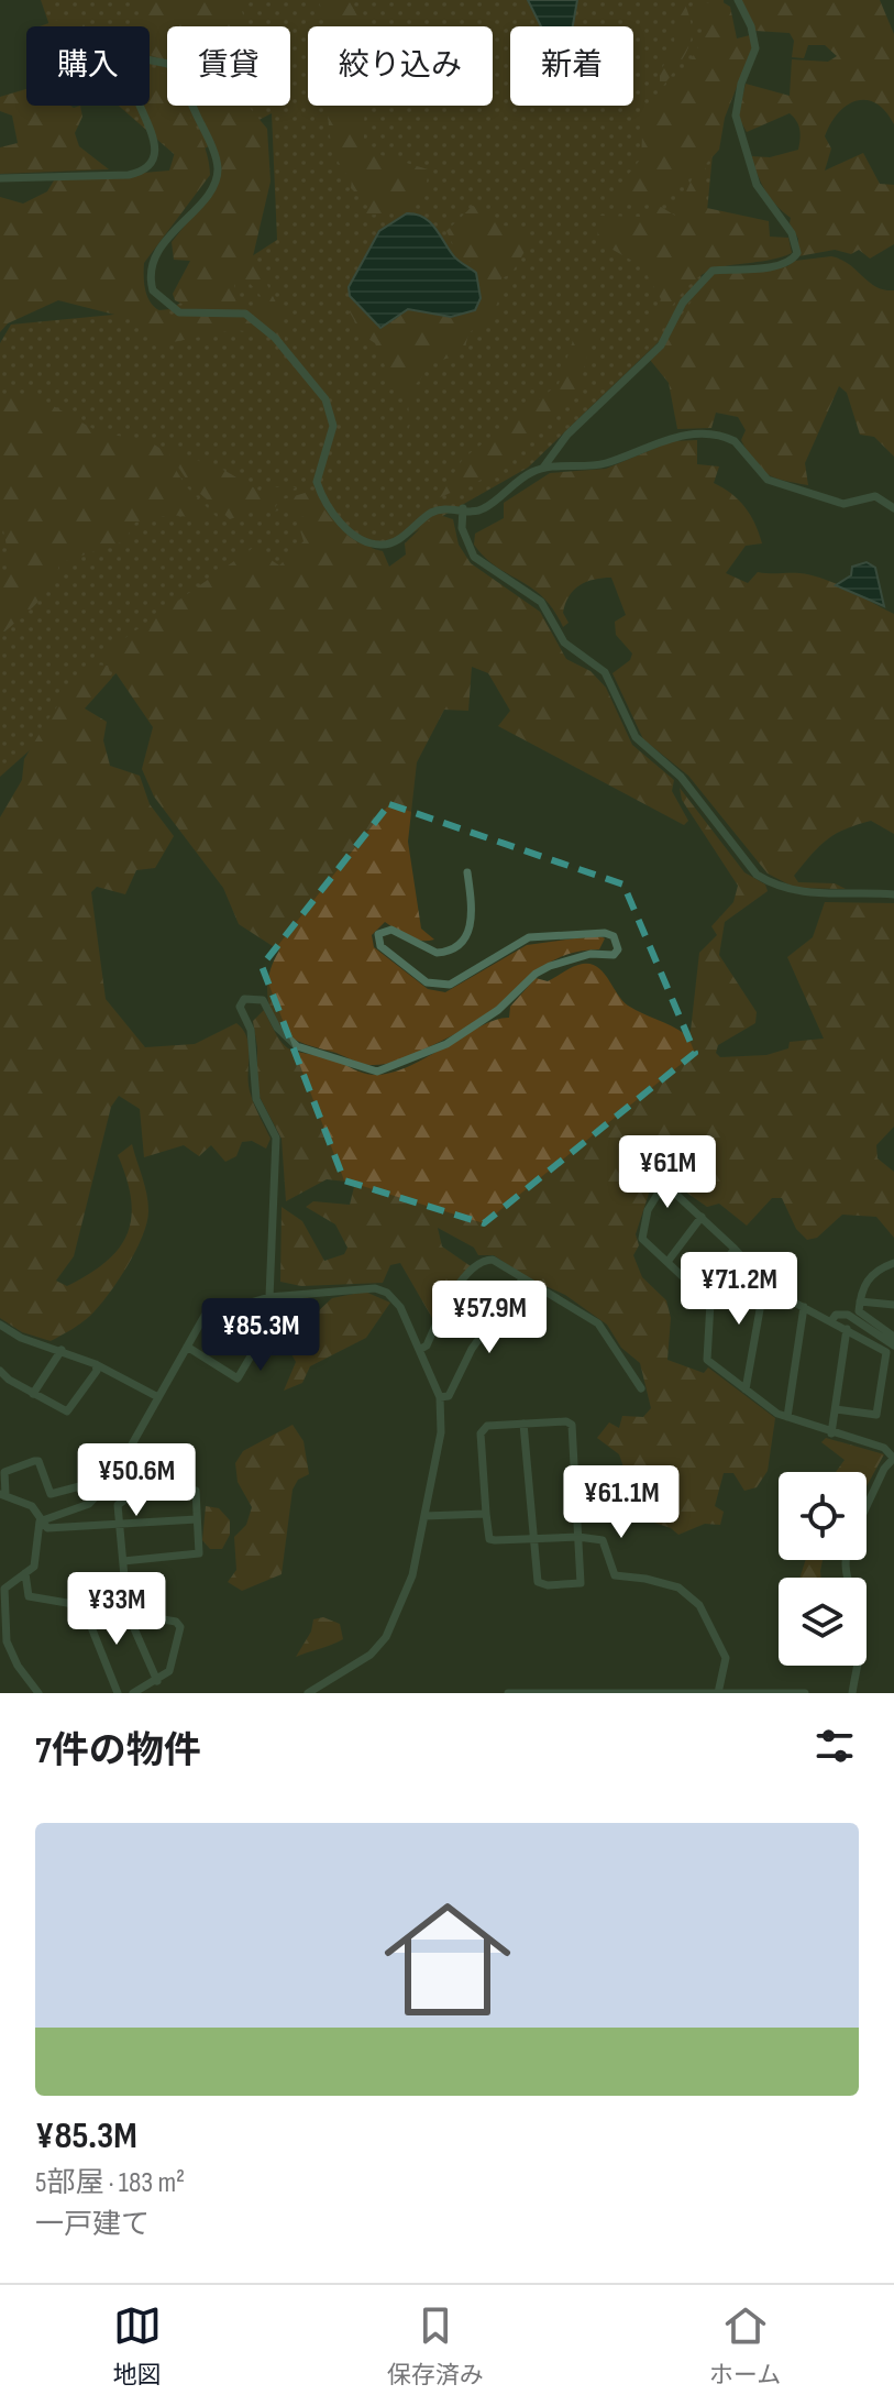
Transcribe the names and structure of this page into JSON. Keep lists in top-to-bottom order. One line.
{"page":{"chip":["購入","賃貸","絞り込み","新着"],"price":["¥61M","¥71.2M","¥57.9M","¥85.3M","¥50.6M","¥61.1M","¥33M"],"heading":"7件の物件","list":[{"name":"¥85.3M","note":"5部屋 · 183 m² · 一戸建て"}],"tabs":["地図","保存済み","ホーム"]}}
